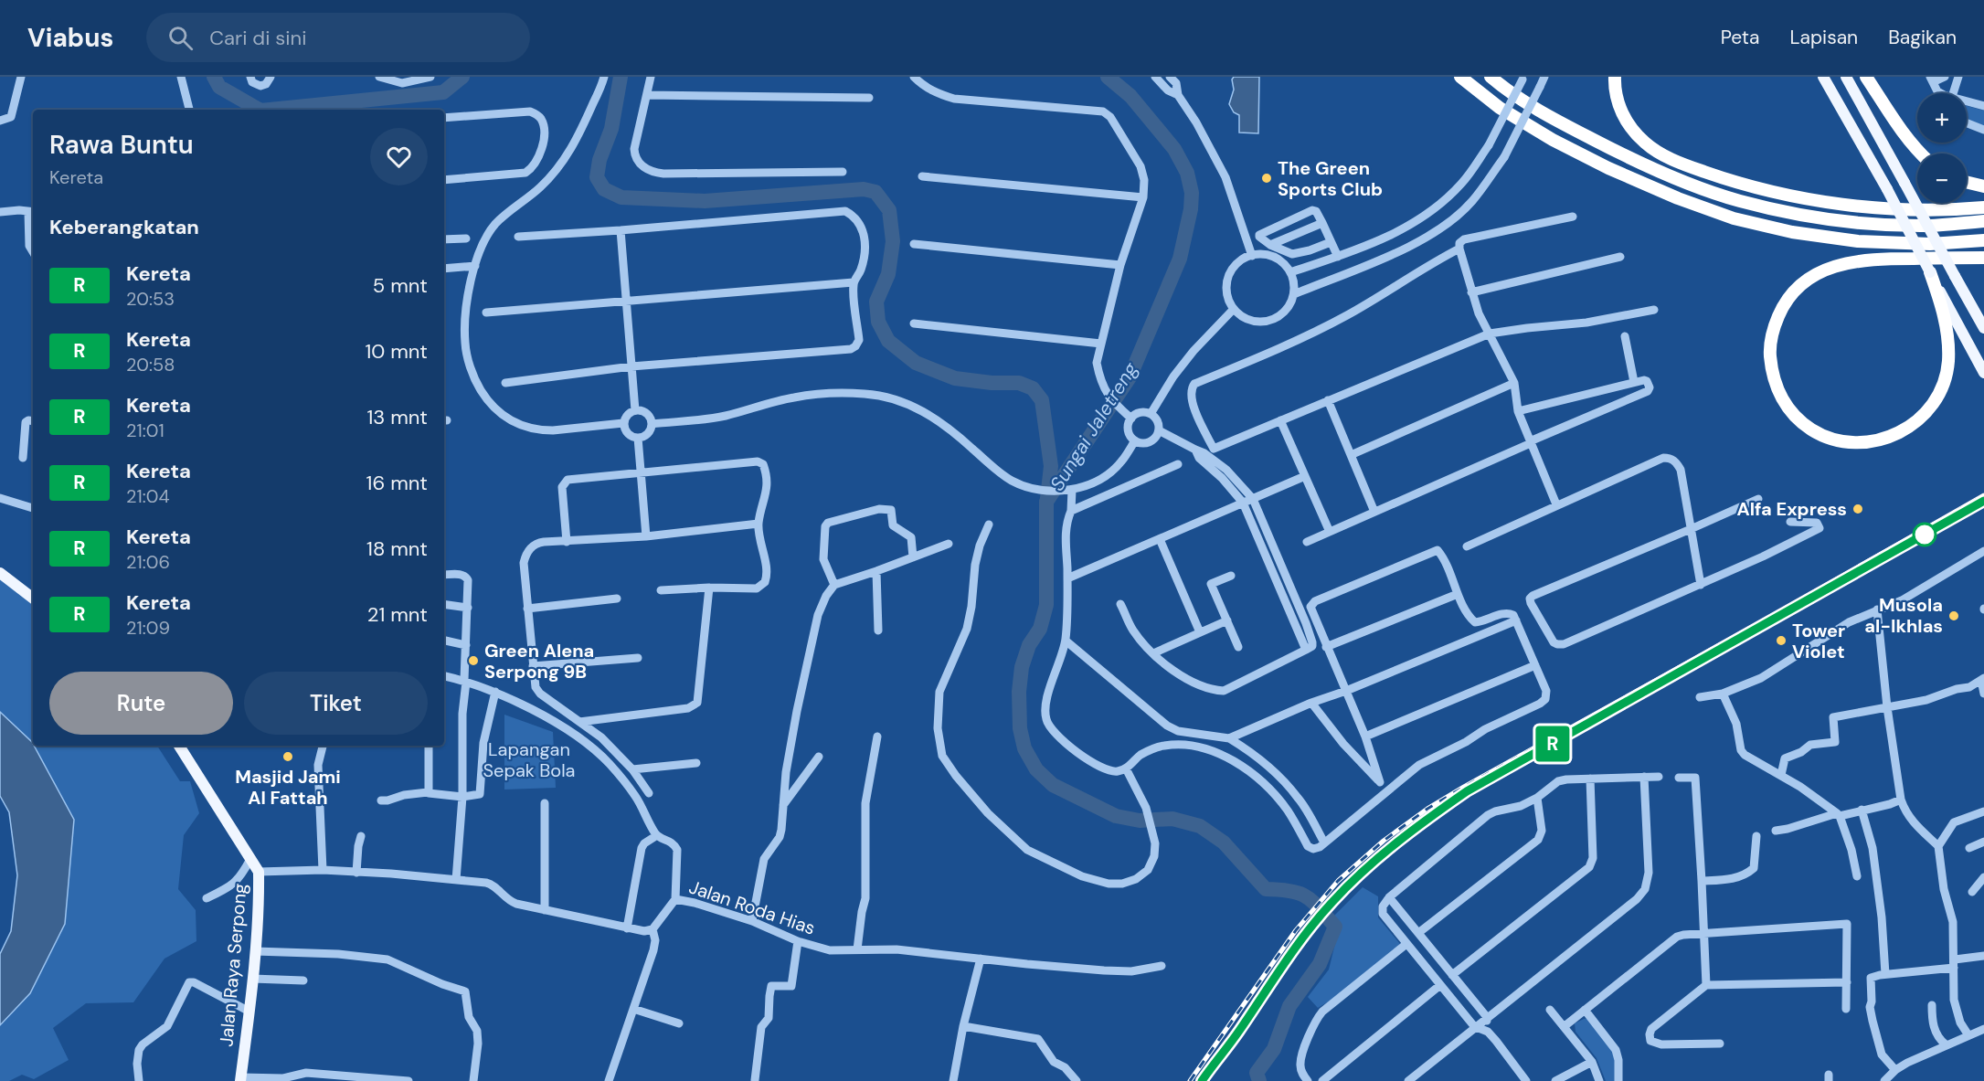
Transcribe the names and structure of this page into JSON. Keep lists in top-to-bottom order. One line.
{"streets":{"main road":["Jalan Raya Serpong"],"street":["Jalan Roda Hias"]},"water":["Sungai Jaletreng"],"parks":["Lapangan Sepak Bola"],"places":["The Green Sports Club","Alfa Express","Musola al-Ikhlas","Tower Violet","Green Alena Serpong 9B","Masjid Jami Al Fattah"],"page":{"header":"Viabus","search":"Cari di sini","nav":["Peta","Lapisan","Bagikan"],"on_map":"R","map_buttons":["+","−"],"heading":[["Rawa Buntu","Kereta"],"Keberangkatan"],"list":[{"mark":"R","name":"Kereta","note":"20:53","value":"5 mnt"},{"mark":"R","name":"Kereta","note":"20:58","value":"10 mnt"},{"mark":"R","name":"Kereta","note":"21:01","value":"13 mnt"},{"mark":"R","name":"Kereta","note":"21:04","value":"16 mnt"},{"mark":"R","name":"Kereta","note":"21:06","value":"18 mnt"},{"mark":"R","name":"Kereta","note":"21:09","value":"21 mnt"}],"buttons":["Rute","Tiket"]}}
